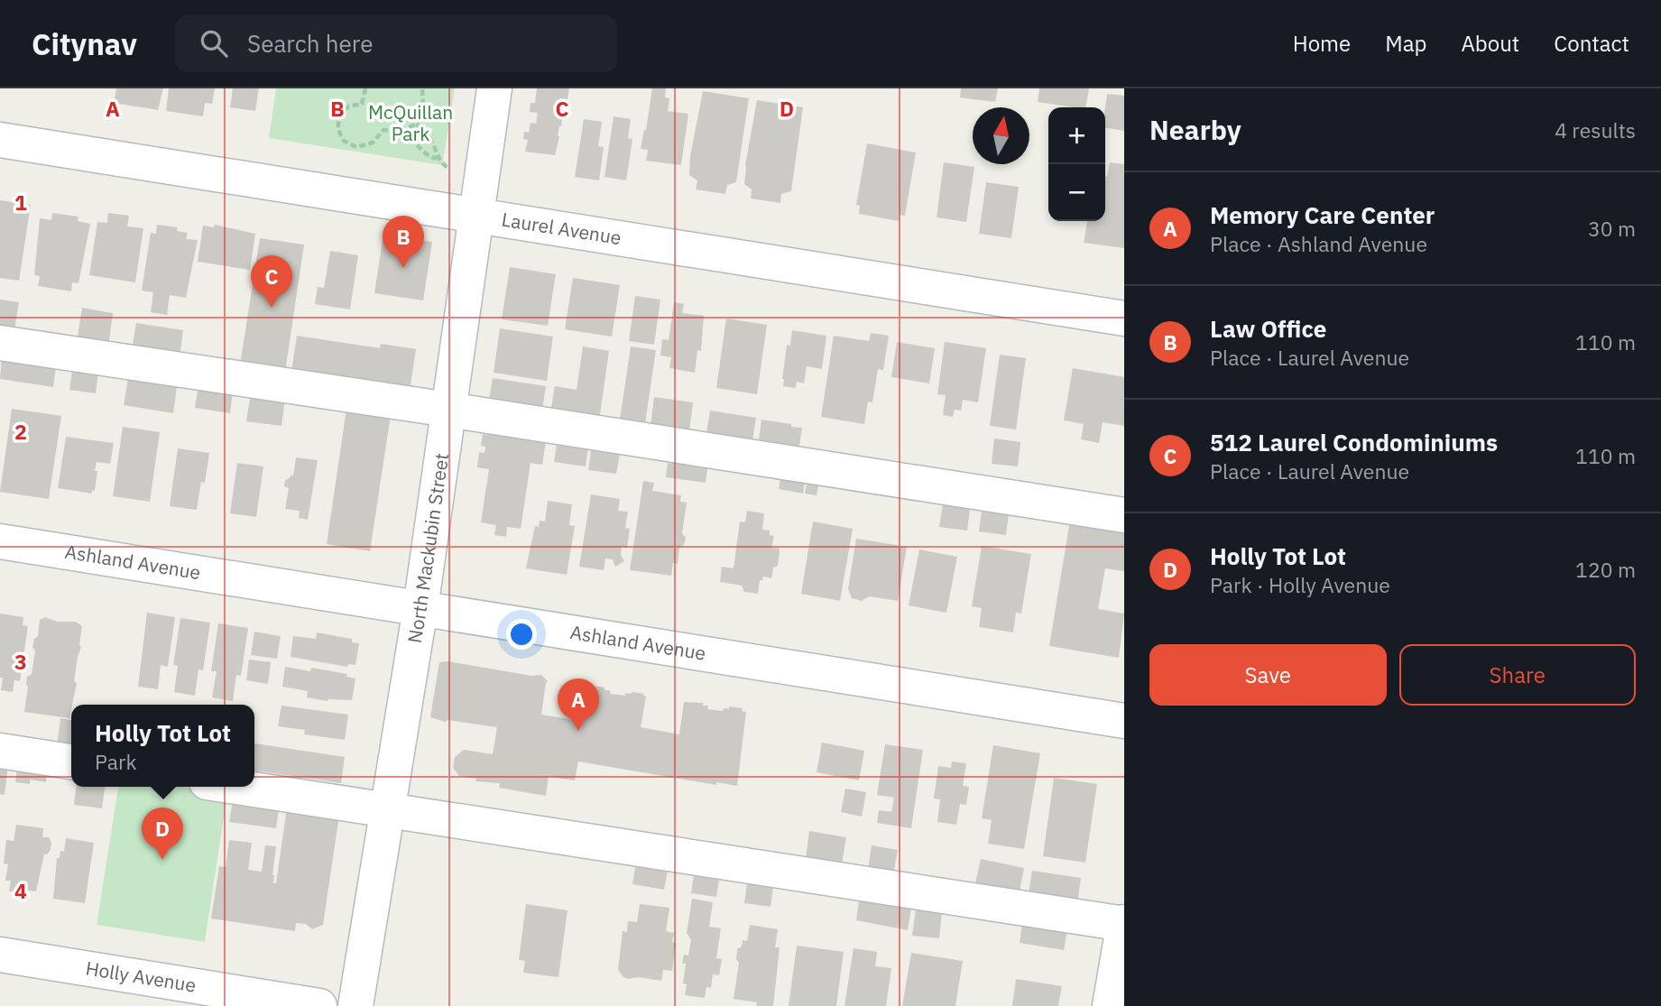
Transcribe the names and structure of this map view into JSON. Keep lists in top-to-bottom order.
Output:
{
  "streets": {
    "street": [
      "Laurel Avenue",
      "North Mackubin Street",
      "Ashland Avenue",
      "Holly Avenue"
    ]
  },
  "crossings": [
    ["Laurel Avenue", "North Mackubin Street"],
    ["North Mackubin Street", "Ashland Avenue"]
  ],
  "parks": ["McQuillan Park"],
  "north": "top",
  "page": {
    "header": "Citynav",
    "search": "Search here",
    "nav": [
      "Home",
      "Map",
      "About",
      "Contact"
    ],
    "heading": ["Nearby", "4 results"],
    "map_buttons": ["+", "−"],
    "list": [
      {
        "mark": "A",
        "name": "Memory Care Center",
        "note": "Place · Ashland Avenue",
        "value": "30 m"
      },
      {
        "mark": "B",
        "name": "Law Office",
        "note": "Place · Laurel Avenue",
        "value": "110 m"
      },
      {
        "mark": "C",
        "name": "512 Laurel Condominiums",
        "note": "Place · Laurel Avenue",
        "value": "110 m"
      },
      {
        "mark": "D",
        "name": "Holly Tot Lot",
        "note": "Park · Holly Avenue",
        "value": "120 m"
      }
    ],
    "pins": [
      "B",
      "C",
      "A",
      "D"
    ],
    "buttons": ["Save", "Share"],
    "popup": ["Holly Tot Lot", "Park"]
  },
  "grid": {
    "columns": [
      "A",
      "B",
      "C",
      "D"
    ],
    "rows": [
      "1",
      "2",
      "3",
      "4"
    ]
  }
}
